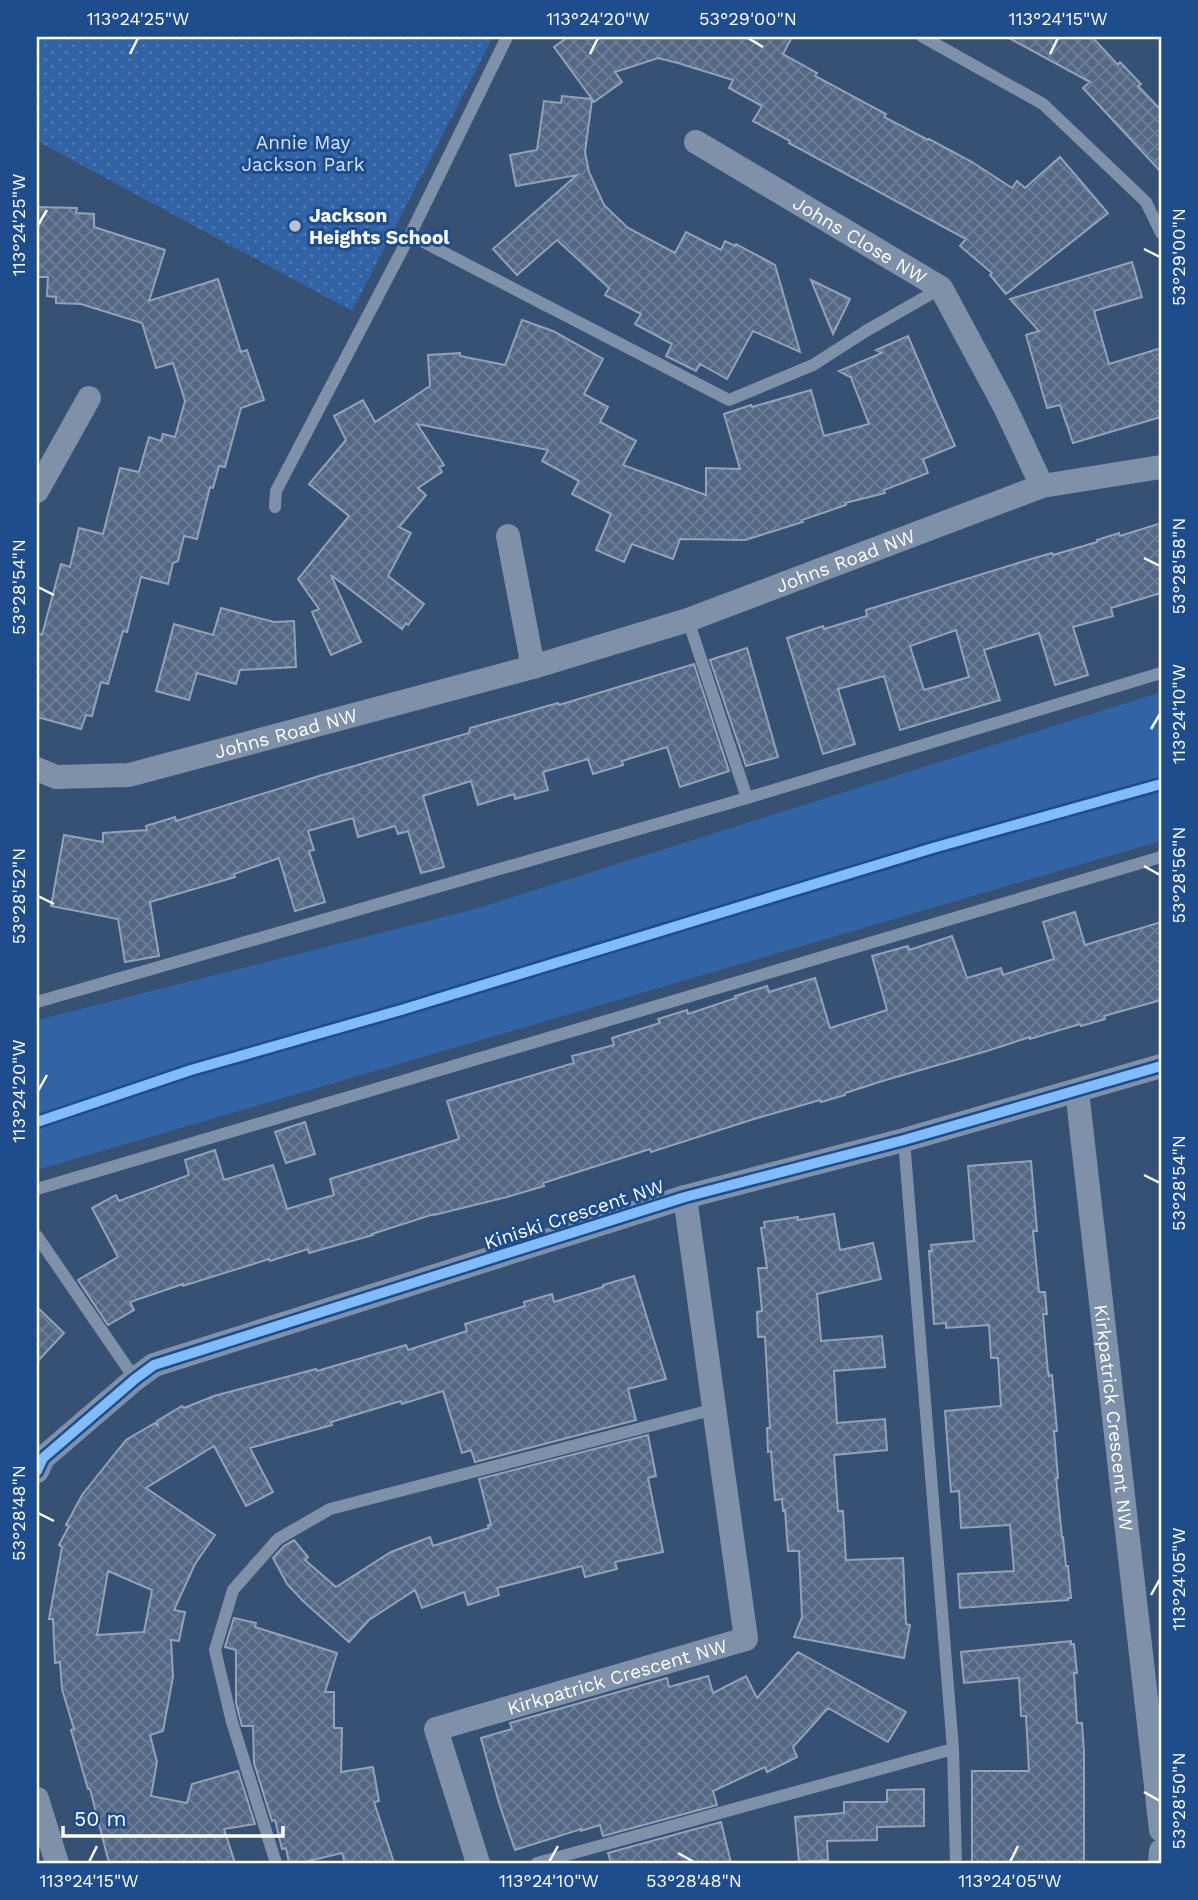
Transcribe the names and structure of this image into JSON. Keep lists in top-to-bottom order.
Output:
{
  "streets": {
    "street": [
      "Johns Close NW",
      "Johns Road NW",
      "Kiniski Crescent NW",
      "Kirkpatrick Crescent NW"
    ]
  },
  "crossings": [
    ["Johns Close NW", "Johns Road NW"],
    ["Kiniski Crescent NW", "Kirkpatrick Crescent NW"]
  ],
  "parks": ["Annie May Jackson Park"],
  "places": ["Jackson Heights School"],
  "scale_bar": "50 m",
  "coordinates": [
    "113°24'25\"W",
    "113°24'20\"W",
    "53°29'00\"N",
    "113°24'15\"W",
    "53°28'58\"N",
    "53°28'54\"N",
    "113°24'10\"W",
    "53°28'56\"N",
    "53°28'52\"N",
    "53°28'48\"N",
    "113°24'05\"W",
    "53°28'50\"N"
  ]
}
